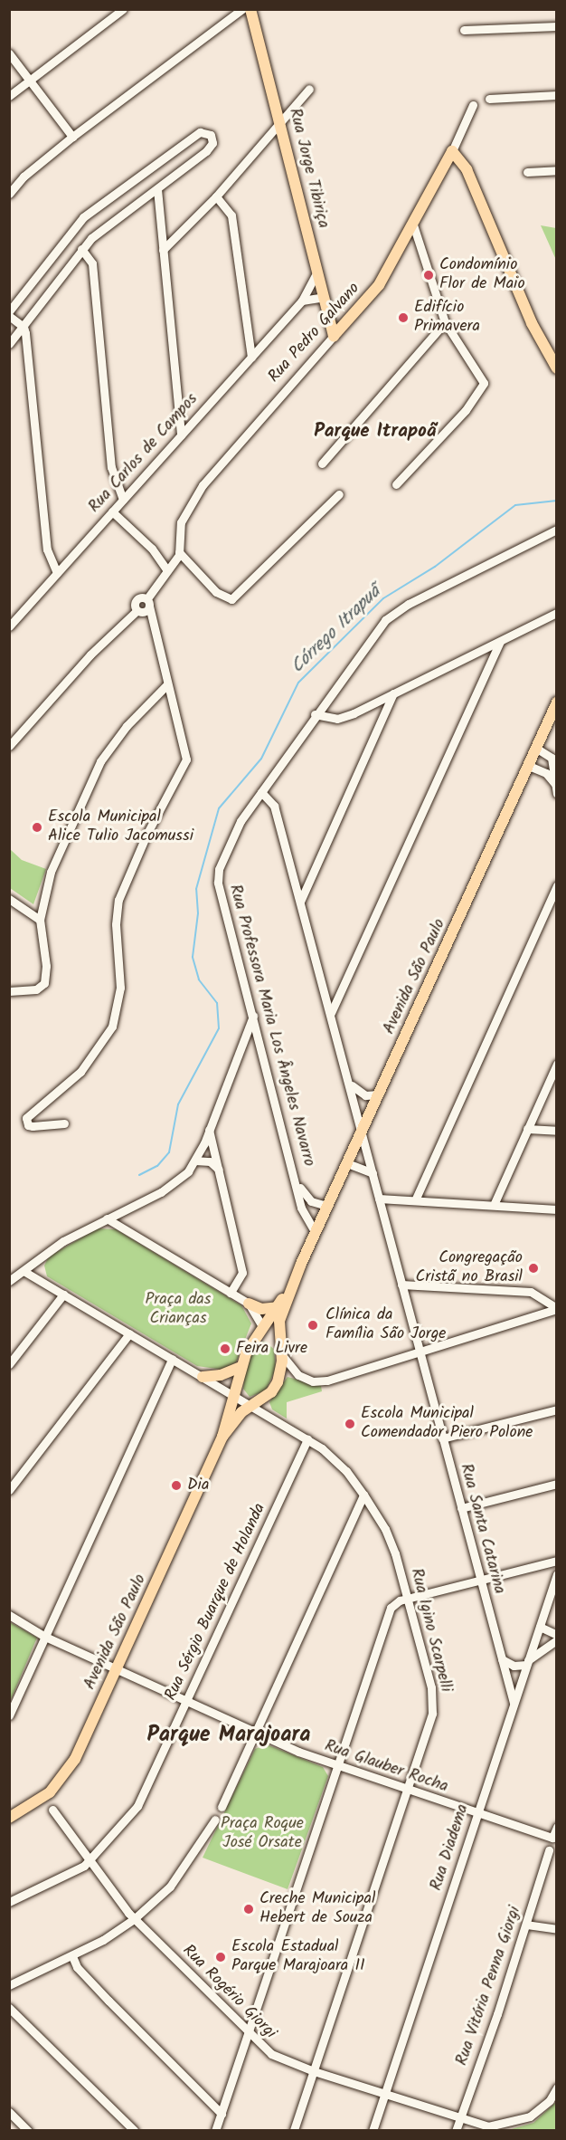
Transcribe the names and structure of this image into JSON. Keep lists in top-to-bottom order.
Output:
{
  "streets": {
    "main road": ["Rua Jorge Tibiriça", "Rua Pedro Galvano", "Avenida São Paulo"],
    "street": [
      "Rua Carlos de Campos",
      "Rua Professora Maria Los Ângeles Navarro",
      "Rua Santa Catarina",
      "Rua Sérgio Buarque de Holanda",
      "Rua Igino Scarpelli",
      "Rua Glauber Rocha",
      "Rua Diadema",
      "Rua Vitória Penna Giorgi",
      "Rua Rogério Giorgi"
    ]
  },
  "crossings": [
    ["Rua Jorge Tibiriça", "Rua Pedro Galvano"],
    ["Rua Jorge Tibiriça", "Rua Carlos de Campos"],
    ["Avenida São Paulo", "Rua Professora Maria Los Ângeles Navarro"],
    ["Avenida São Paulo", "Rua Santa Catarina"],
    ["Avenida São Paulo", "Rua Igino Scarpelli"],
    ["Avenida São Paulo", "Rua Glauber Rocha"],
    ["Rua Professora Maria Los Ângeles Navarro", "Rua Santa Catarina"],
    ["Rua Santa Catarina", "Rua Diadema"],
    ["Rua Sérgio Buarque de Holanda", "Rua Igino Scarpelli"],
    ["Rua Sérgio Buarque de Holanda", "Rua Glauber Rocha"],
    ["Rua Sérgio Buarque de Holanda", "Rua Rogério Giorgi"],
    ["Rua Igino Scarpelli", "Rua Glauber Rocha"],
    ["Rua Igino Scarpelli", "Rua Rogério Giorgi"],
    ["Rua Glauber Rocha", "Rua Diadema"],
    ["Rua Diadema", "Rua Rogério Giorgi"],
    ["Rua Vitória Penna Giorgi", "Rua Rogério Giorgi"]
  ],
  "districts": ["Parque Itrapoã", "Parque Marajoara"],
  "water": ["Córrego Itrapuã"],
  "parks": ["Praça das Crianças", "Praça Roque José Orsate"],
  "places": [
    "Condomínio Flor de Maio",
    "Edifício Primavera",
    "Escola Municipal Alice Tulio Jacomussi",
    "Congregação Cristã no Brasil",
    "Clínica da Família São Jorge",
    "Feira Livre",
    "Escola Municipal Comendador Piero Polone",
    "Dia",
    "Creche Municipal Hebert de Souza",
    "Escola Estadual Parque Marajoara II"
  ]
}
